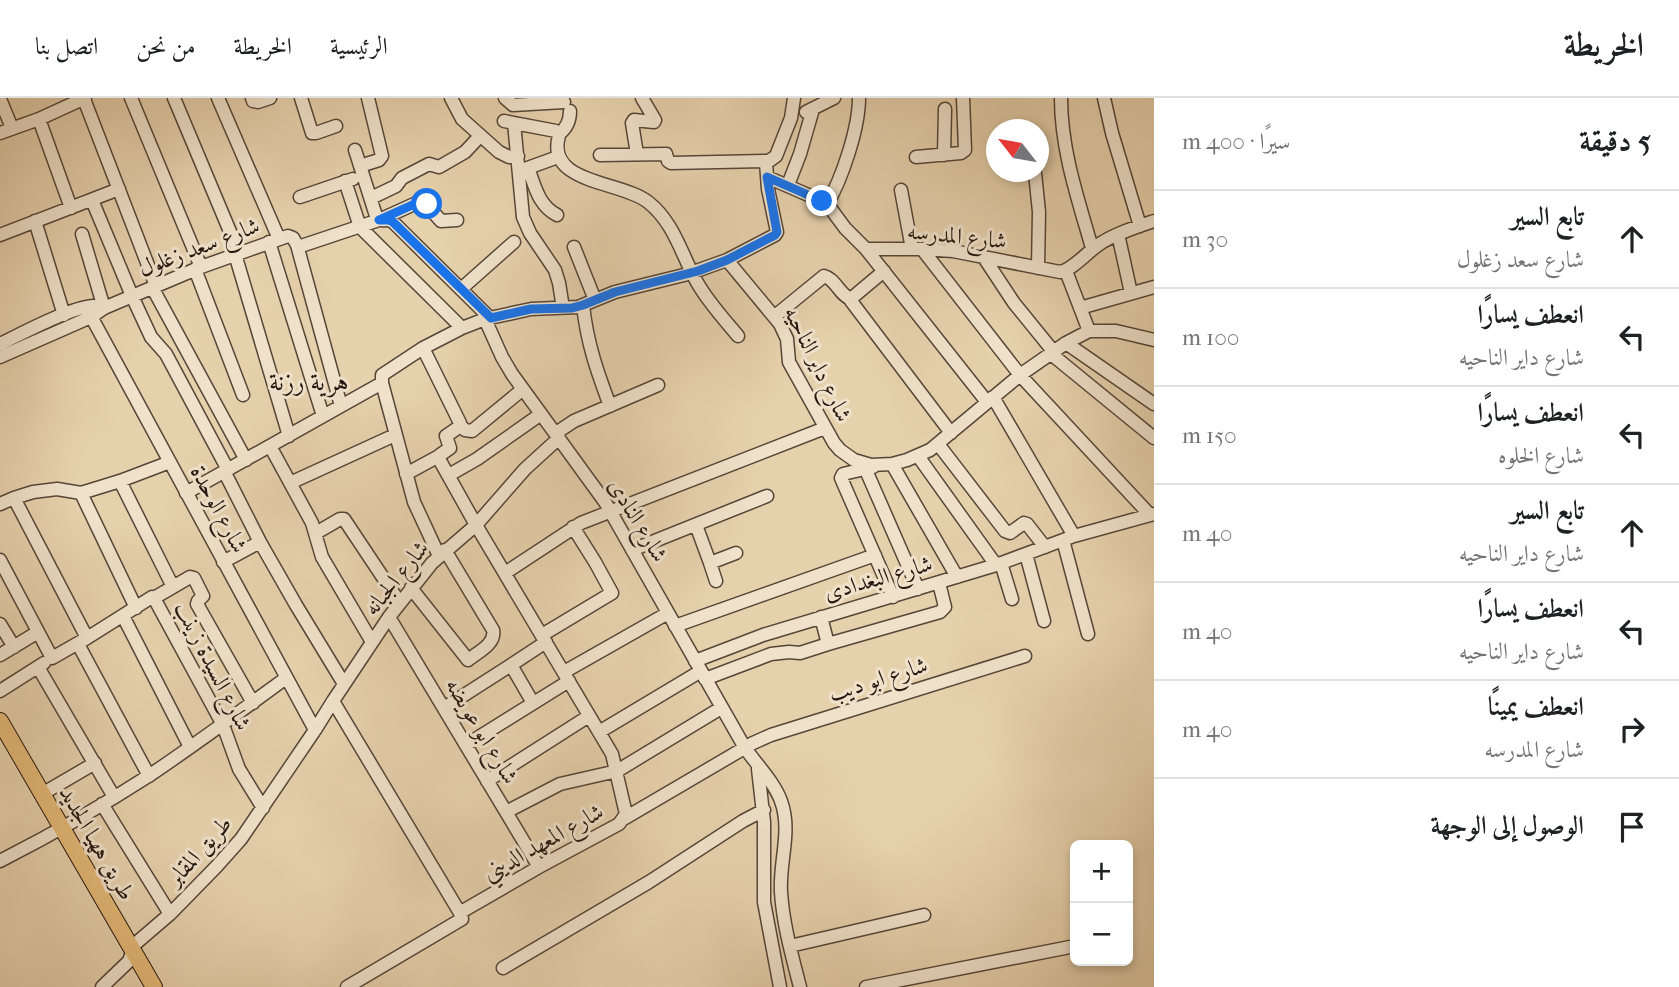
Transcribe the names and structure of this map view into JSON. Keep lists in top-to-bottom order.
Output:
{
  "streets": {
    "main road": ["طريق ههيا الجديد"],
    "street": [
      "شارع المدرسه",
      "شارع سعد زغلول",
      "شارع داير الناحيه",
      "شارع الوحدة",
      "شارع النادى",
      "شارع الجبانه",
      "شارع البغدادى",
      "شارع السيدة زينب",
      "شارع ابو ديب",
      "شارع ابو عويضه",
      "شارع المعهد الديني",
      "طريق المقابر"
    ]
  },
  "crossings": [
    ["شارع سعد زغلول", "شارع الوحدة"],
    ["شارع الوحدة", "شارع الجبانه"],
    ["شارع الوحدة", "طريق المقابر"],
    ["شارع النادى", "شارع الجبانه"],
    ["شارع النادى", "شارع البغدادى"],
    ["شارع النادى", "شارع ابو ديب"],
    ["شارع الجبانه", "شارع ابو عويضه"],
    ["شارع الجبانه", "شارع المعهد الديني"],
    ["شارع الجبانه", "طريق المقابر"],
    ["شارع السيدة زينب", "طريق المقابر"],
    ["شارع ابو ديب", "شارع المعهد الديني"],
    ["شارع ابو عويضه", "شارع المعهد الديني"],
    ["طريق ههيا الجديد", "طريق المقابر"]
  ],
  "districts": ["هرية رزنة"],
  "north": "top left",
  "page": {
    "header": "الخريطة",
    "nav": [
      "الرئيسية",
      "الخريطة",
      "من نحن",
      "اتصل بنا"
    ],
    "heading": ["5 دقيقة", "سيرًا · 400 m"],
    "list": [
      ["تابع السير", "شارع سعد زغلول", "30 m"],
      ["انعطف يسارًا", "شارع داير الناحيه", "100 m"],
      ["انعطف يسارًا", "شارع الخلوه", "150 m"],
      ["تابع السير", "شارع داير الناحيه", "40 m"],
      ["انعطف يسارًا", "شارع داير الناحيه", "40 m"],
      ["انعطف يمينًا", "شارع المدرسه", "40 m"],
      "الوصول إلى الوجهة"
    ],
    "map_buttons": ["+", "−"]
  }
}
